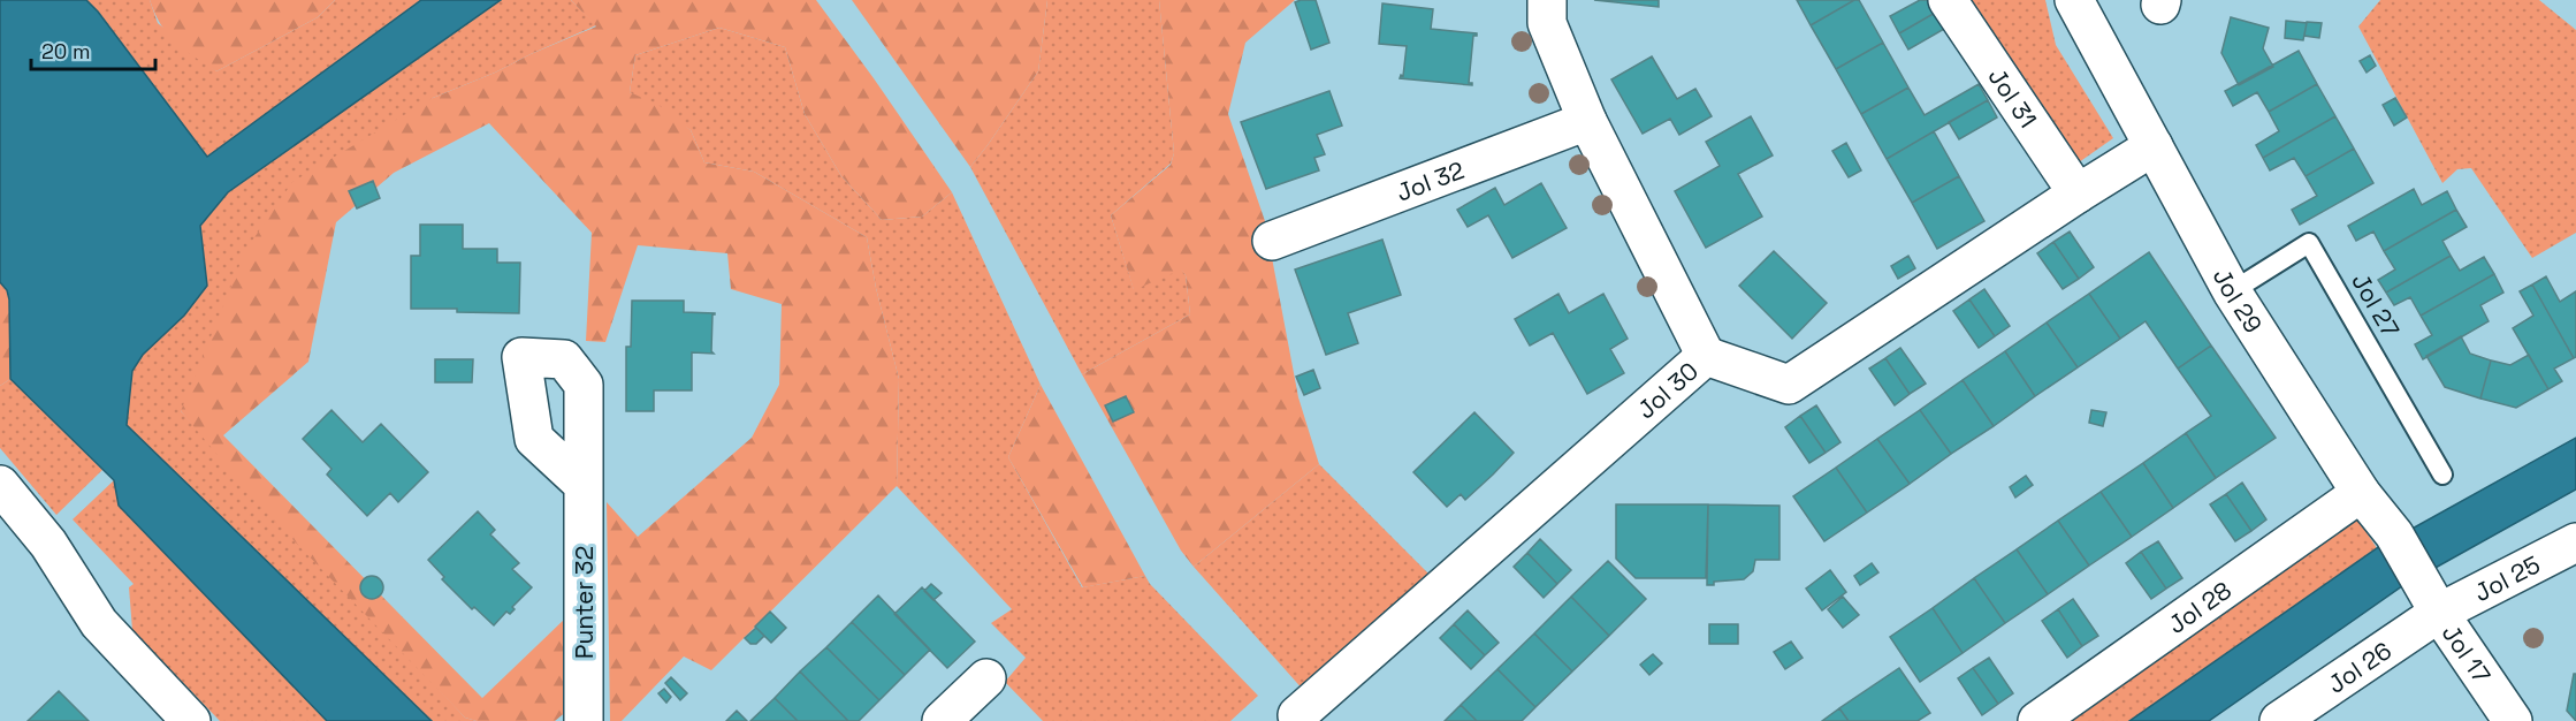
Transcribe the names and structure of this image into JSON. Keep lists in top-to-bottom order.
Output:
{
  "streets": {
    "street": [
      "Jol 31",
      "Jol 32",
      "Jol 29",
      "Jol 30",
      "Jol 25",
      "Punter 32",
      "Jol 28",
      "Jol 17",
      "Jol 26"
    ],
    "lane": ["Jol 27"]
  },
  "crossings": [
    ["Jol 31", "Jol 30"],
    ["Jol 29", "Jol 27"],
    ["Jol 29", "Jol 30"],
    ["Jol 29", "Jol 25"],
    ["Jol 29", "Jol 28"],
    ["Jol 29", "Jol 17"],
    ["Jol 29", "Jol 26"],
    ["Jol 25", "Jol 17"],
    ["Jol 25", "Jol 26"],
    ["Jol 17", "Jol 26"]
  ],
  "scale_bar": "20 m"
}
